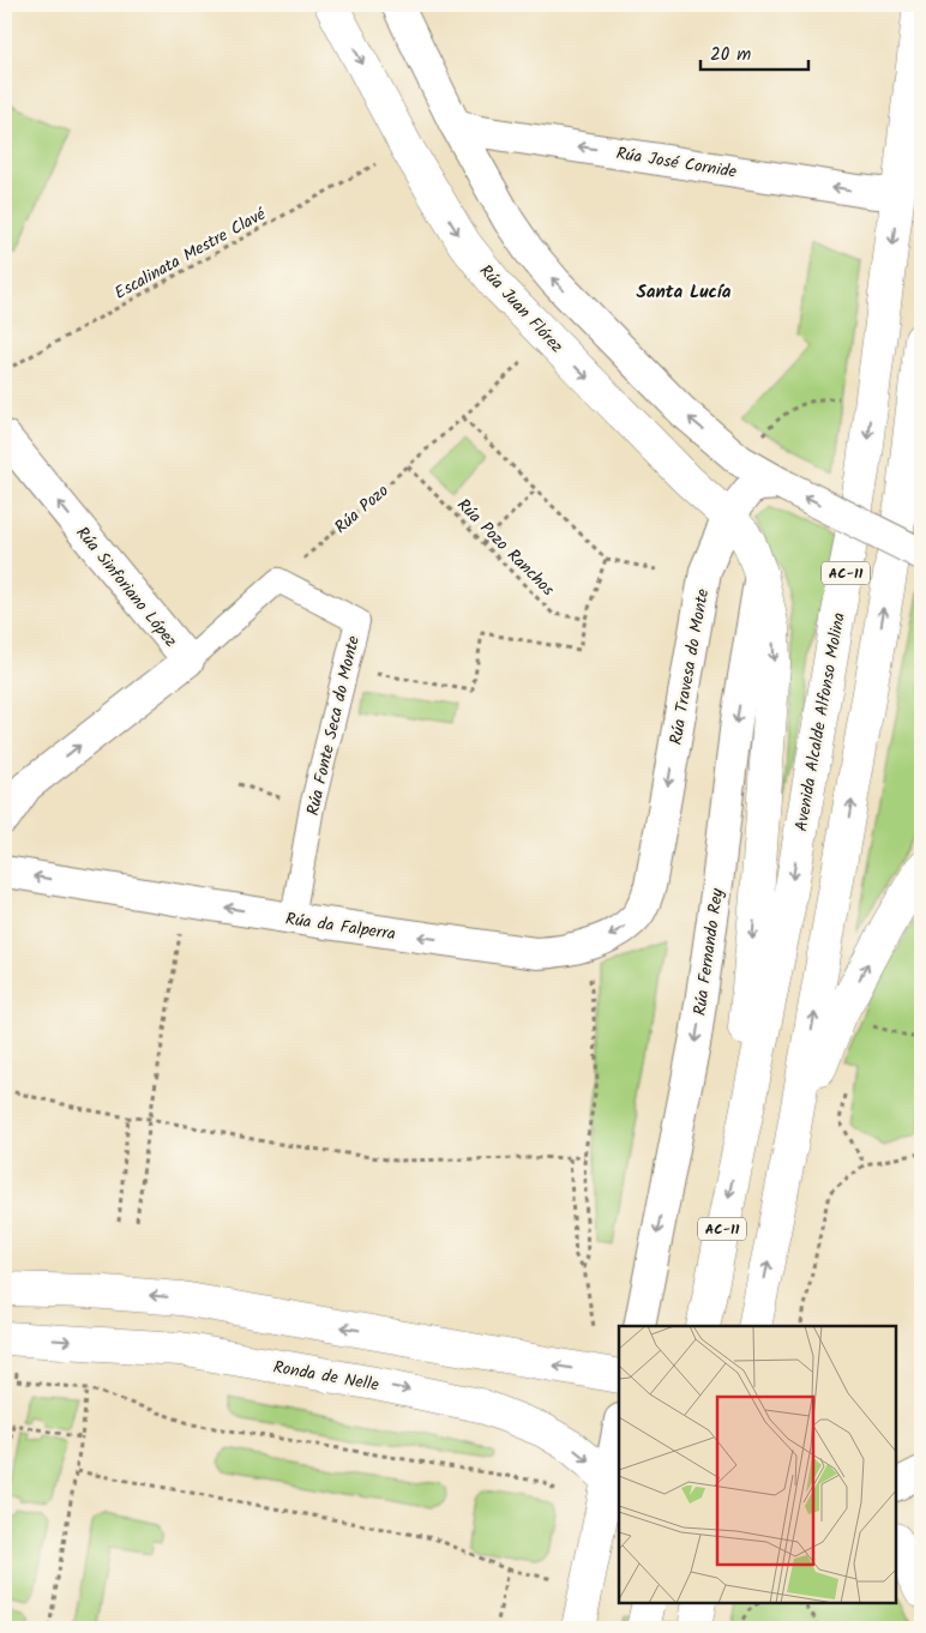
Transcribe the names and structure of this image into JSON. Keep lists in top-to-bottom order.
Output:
{
  "streets": {
    "main road": [
      "Rúa Juan Flórez",
      "AC-11",
      "Avenida Alcalde Alfonso Molina",
      "Ronda de Nelle"
    ],
    "street": [
      "Rúa José Cornide",
      "Rúa Sinforiano López",
      "Rúa Travesa do Monte",
      "Rúa Fonte Seca do Monte",
      "Rúa da Falperra",
      "Rúa Fernando Rey"
    ],
    "path": ["Escalinata Mestre Clavé", "Rúa Pozo", "Rúa Pozo Ranchos"]
  },
  "crossings": [
    ["Rúa José Cornide", "Avenida Alcalde Alfonso Molina"],
    ["Rúa Juan Flórez", "Rúa Travesa do Monte"],
    ["Rúa Juan Flórez", "Avenida Alcalde Alfonso Molina"],
    ["Rúa Juan Flórez", "Rúa Fernando Rey"],
    ["Rúa Pozo", "Rúa Pozo Ranchos"],
    ["Rúa Pozo", "Rúa Fonte Seca do Monte"],
    ["Rúa Travesa do Monte", "Rúa da Falperra"],
    ["Rúa Fonte Seca do Monte", "Rúa da Falperra"]
  ],
  "one_way": [
    "Rúa José Cornide",
    "Rúa Juan Flórez",
    "Rúa Travesa do Monte",
    "Rúa da Falperra",
    "Rúa Fernando Rey"
  ],
  "districts": ["Santa Lucía"],
  "scale_bar": "20 m"
}
